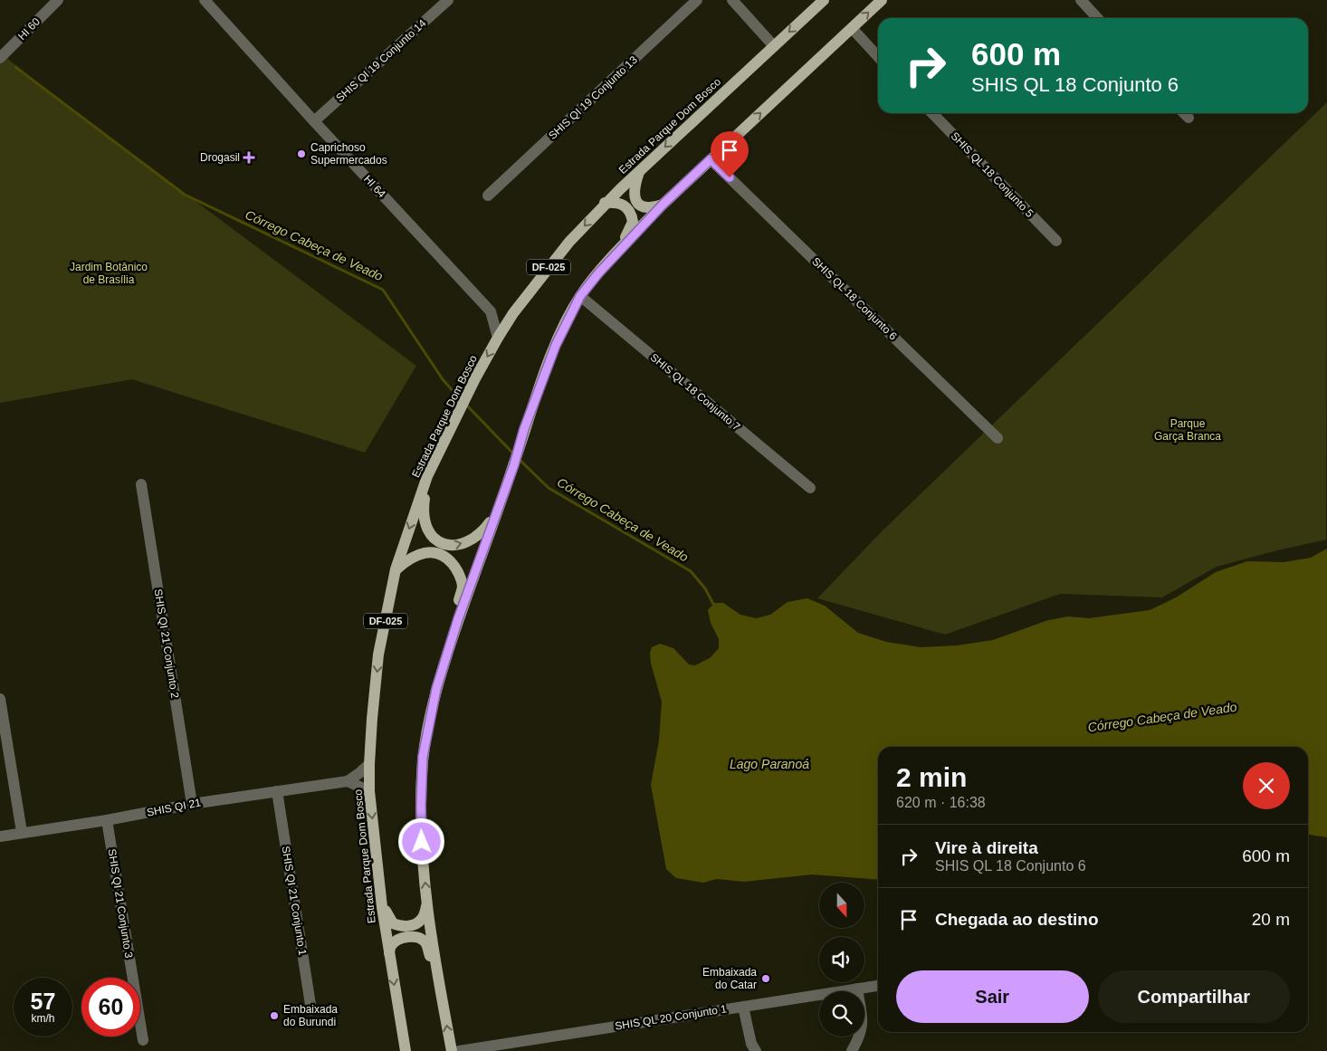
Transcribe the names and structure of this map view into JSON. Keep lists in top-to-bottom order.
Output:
{
  "streets": {
    "main road": ["Estrada Parque Dom Bosco", "DF-025"],
    "street": [
      "HI 60",
      "SHIS QI 19 Conjunto 14",
      "SHIS QI 19 Conjunto 13",
      "SHIS QL 18 Conjunto 5",
      "HI 64",
      "SHIS QL 18 Conjunto 6",
      "SHIS QL 18 Conjunto 7",
      "SHIS QI 21 Conjunto 2",
      "SHIS QI 21",
      "SHIS QI 21 Conjunto 1",
      "SHIS QI 21 Conjunto 3",
      "SHIS QL 20 Conjunto 1"
    ]
  },
  "crossings": [
    ["SHIS QI 19 Conjunto 14", "HI 64"],
    ["Estrada Parque Dom Bosco", "HI 64"],
    ["Estrada Parque Dom Bosco", "SHIS QI 21"],
    ["SHIS QI 21 Conjunto 2", "SHIS QI 21"],
    ["SHIS QI 21", "SHIS QI 21 Conjunto 1"],
    ["SHIS QI 21", "SHIS QI 21 Conjunto 3"]
  ],
  "water": ["Córrego Cabeça de Veado", "Lago Paranoá"],
  "parks": ["Jardim Botânico de Brasília", "Parque Garça Branca"],
  "places": {
    "other": ["Caprichoso Supermercados", "Embaixada do Catar", "Embaixada do Burundi"],
    "health": ["Drogasil"]
  },
  "north": "bottom",
  "page": {
    "turn": ["600 m", "SHIS QL 18 Conjunto 6"],
    "heading": ["2 min", "620 m · 16:38"],
    "list": [
      {
        "name": "Vire à direita",
        "note": "SHIS QL 18 Conjunto 6",
        "value": "600 m"
      },
      {
        "name": "Chegada ao destino",
        "value": "20 m"
      }
    ],
    "buttons": ["Sair", "Compartilhar"],
    "speed": "57 km/h",
    "limit": "60"
  }
}
